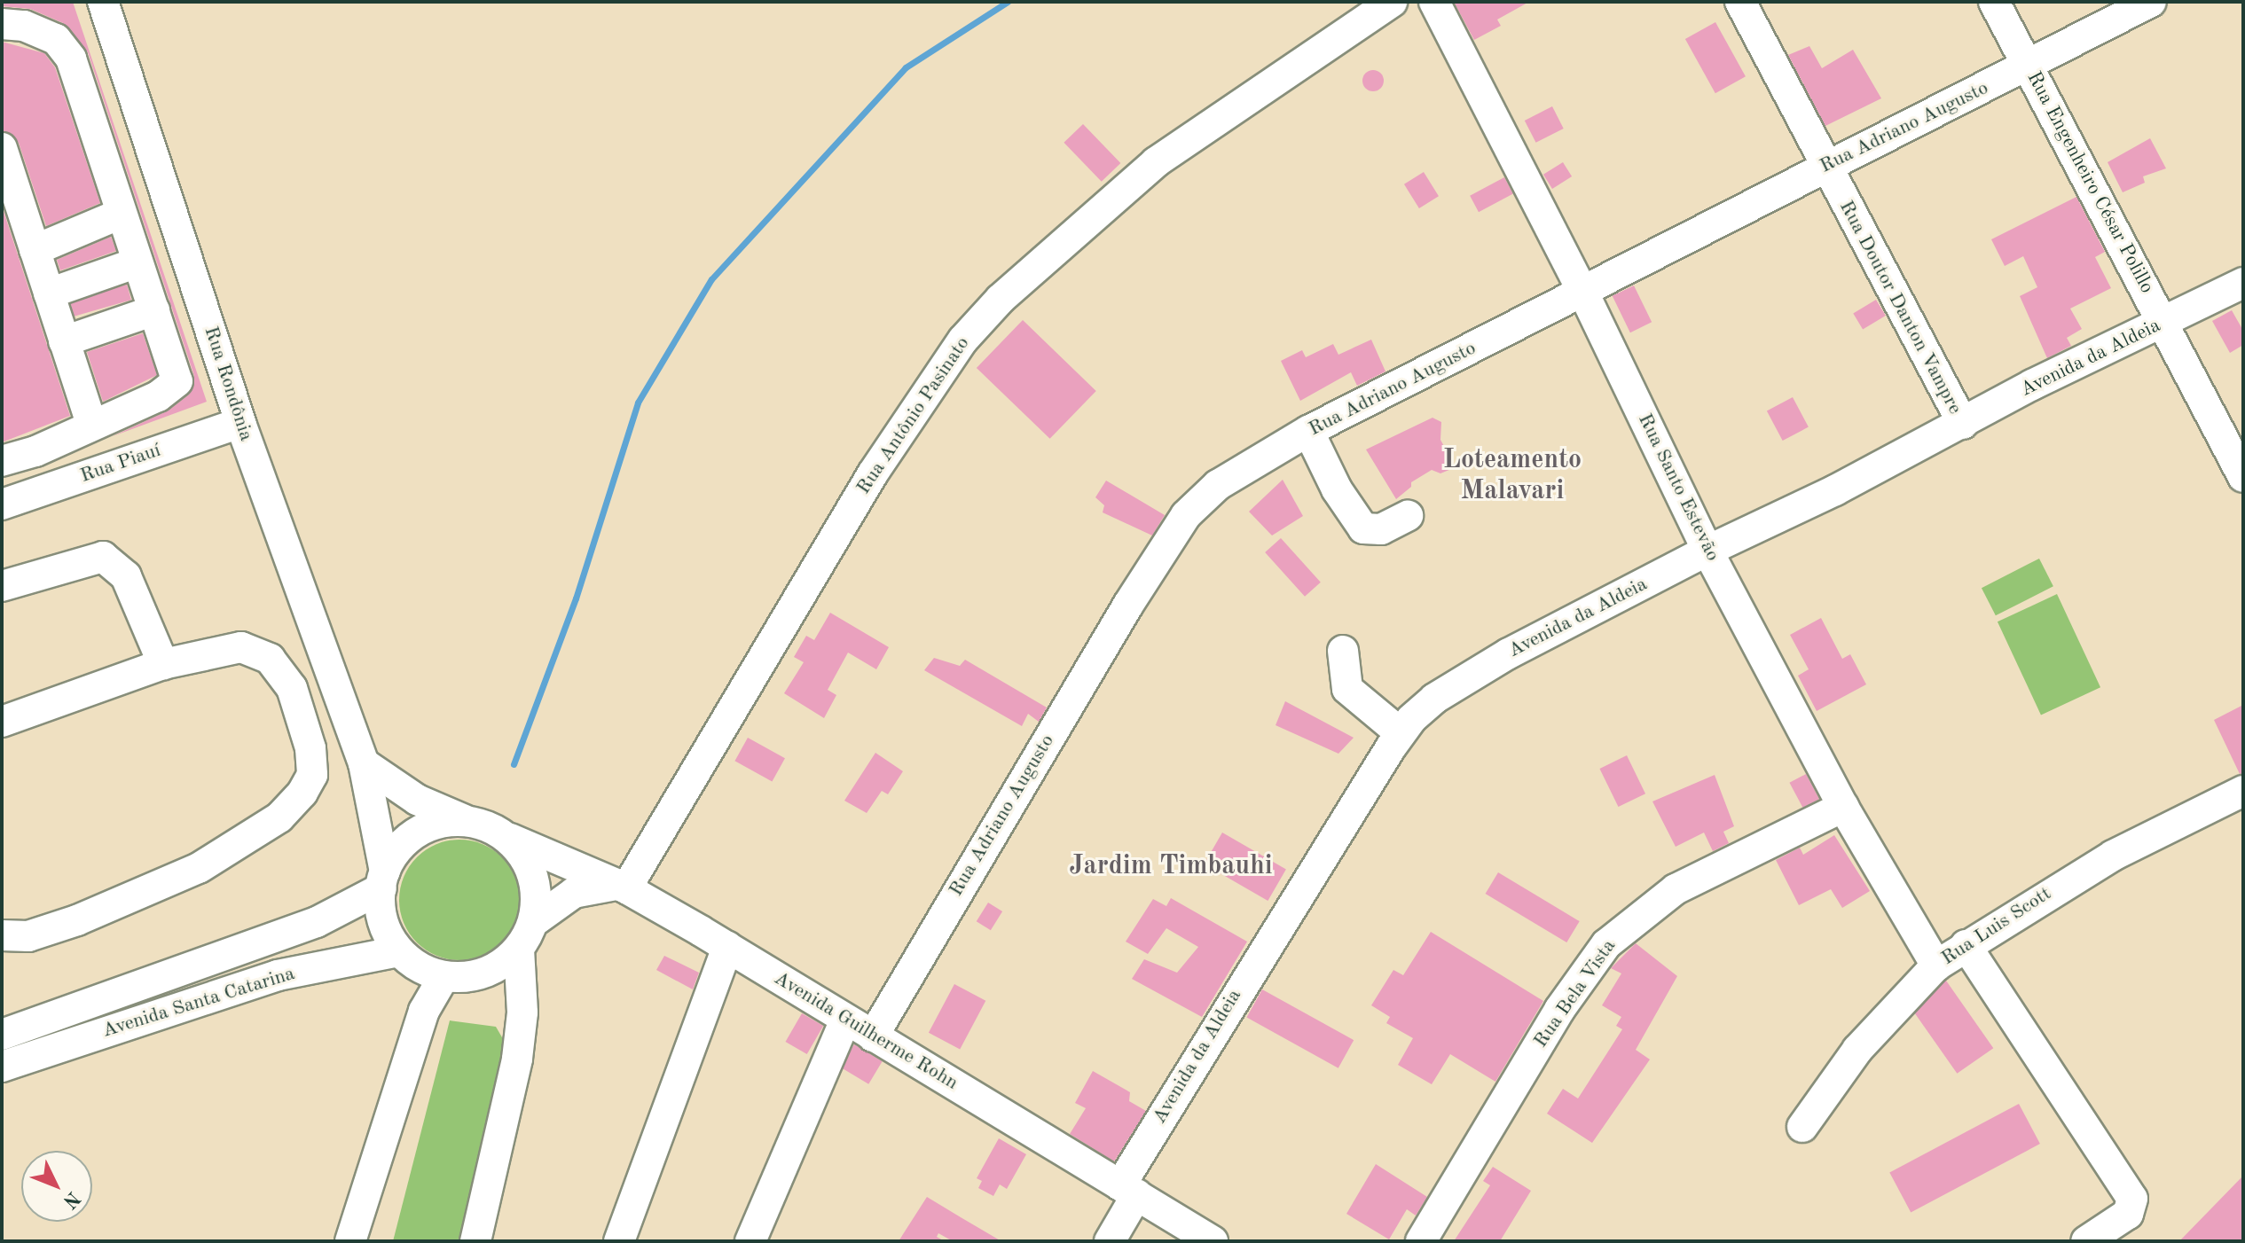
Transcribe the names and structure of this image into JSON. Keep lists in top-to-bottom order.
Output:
{
  "streets": {
    "street": [
      "Rua Adriano Augusto",
      "Rua Engenheiro César Polillo",
      "Rua Doutor Danton Vampre",
      "Avenida da Aldeia",
      "Rua Rondônia",
      "Rua Antônio Pasinato",
      "Rua Piauí",
      "Rua Santo Estevão",
      "Rua Luis Scott",
      "Rua Bela Vista",
      "Avenida Santa Catarina",
      "Avenida Guilherme Rohn"
    ]
  },
  "crossings": [
    ["Rua Adriano Augusto", "Rua Engenheiro César Polillo"],
    ["Rua Adriano Augusto", "Rua Doutor Danton Vampre"],
    ["Rua Adriano Augusto", "Rua Santo Estevão"],
    ["Rua Adriano Augusto", "Avenida Guilherme Rohn"],
    ["Rua Engenheiro César Polillo", "Avenida da Aldeia"],
    ["Rua Doutor Danton Vampre", "Avenida da Aldeia"],
    ["Avenida da Aldeia", "Rua Santo Estevão"],
    ["Avenida da Aldeia", "Avenida Guilherme Rohn"],
    ["Rua Rondônia", "Rua Piauí"],
    ["Rua Rondônia", "Avenida Santa Catarina"],
    ["Rua Rondônia", "Avenida Guilherme Rohn"],
    ["Rua Antônio Pasinato", "Avenida Guilherme Rohn"],
    ["Rua Santo Estevão", "Rua Luis Scott"],
    ["Rua Santo Estevão", "Rua Bela Vista"],
    ["Avenida Santa Catarina", "Avenida Guilherme Rohn"]
  ],
  "districts": ["Loteamento Malavari", "Jardim Timbauhi"],
  "north": "bottom right"
}
